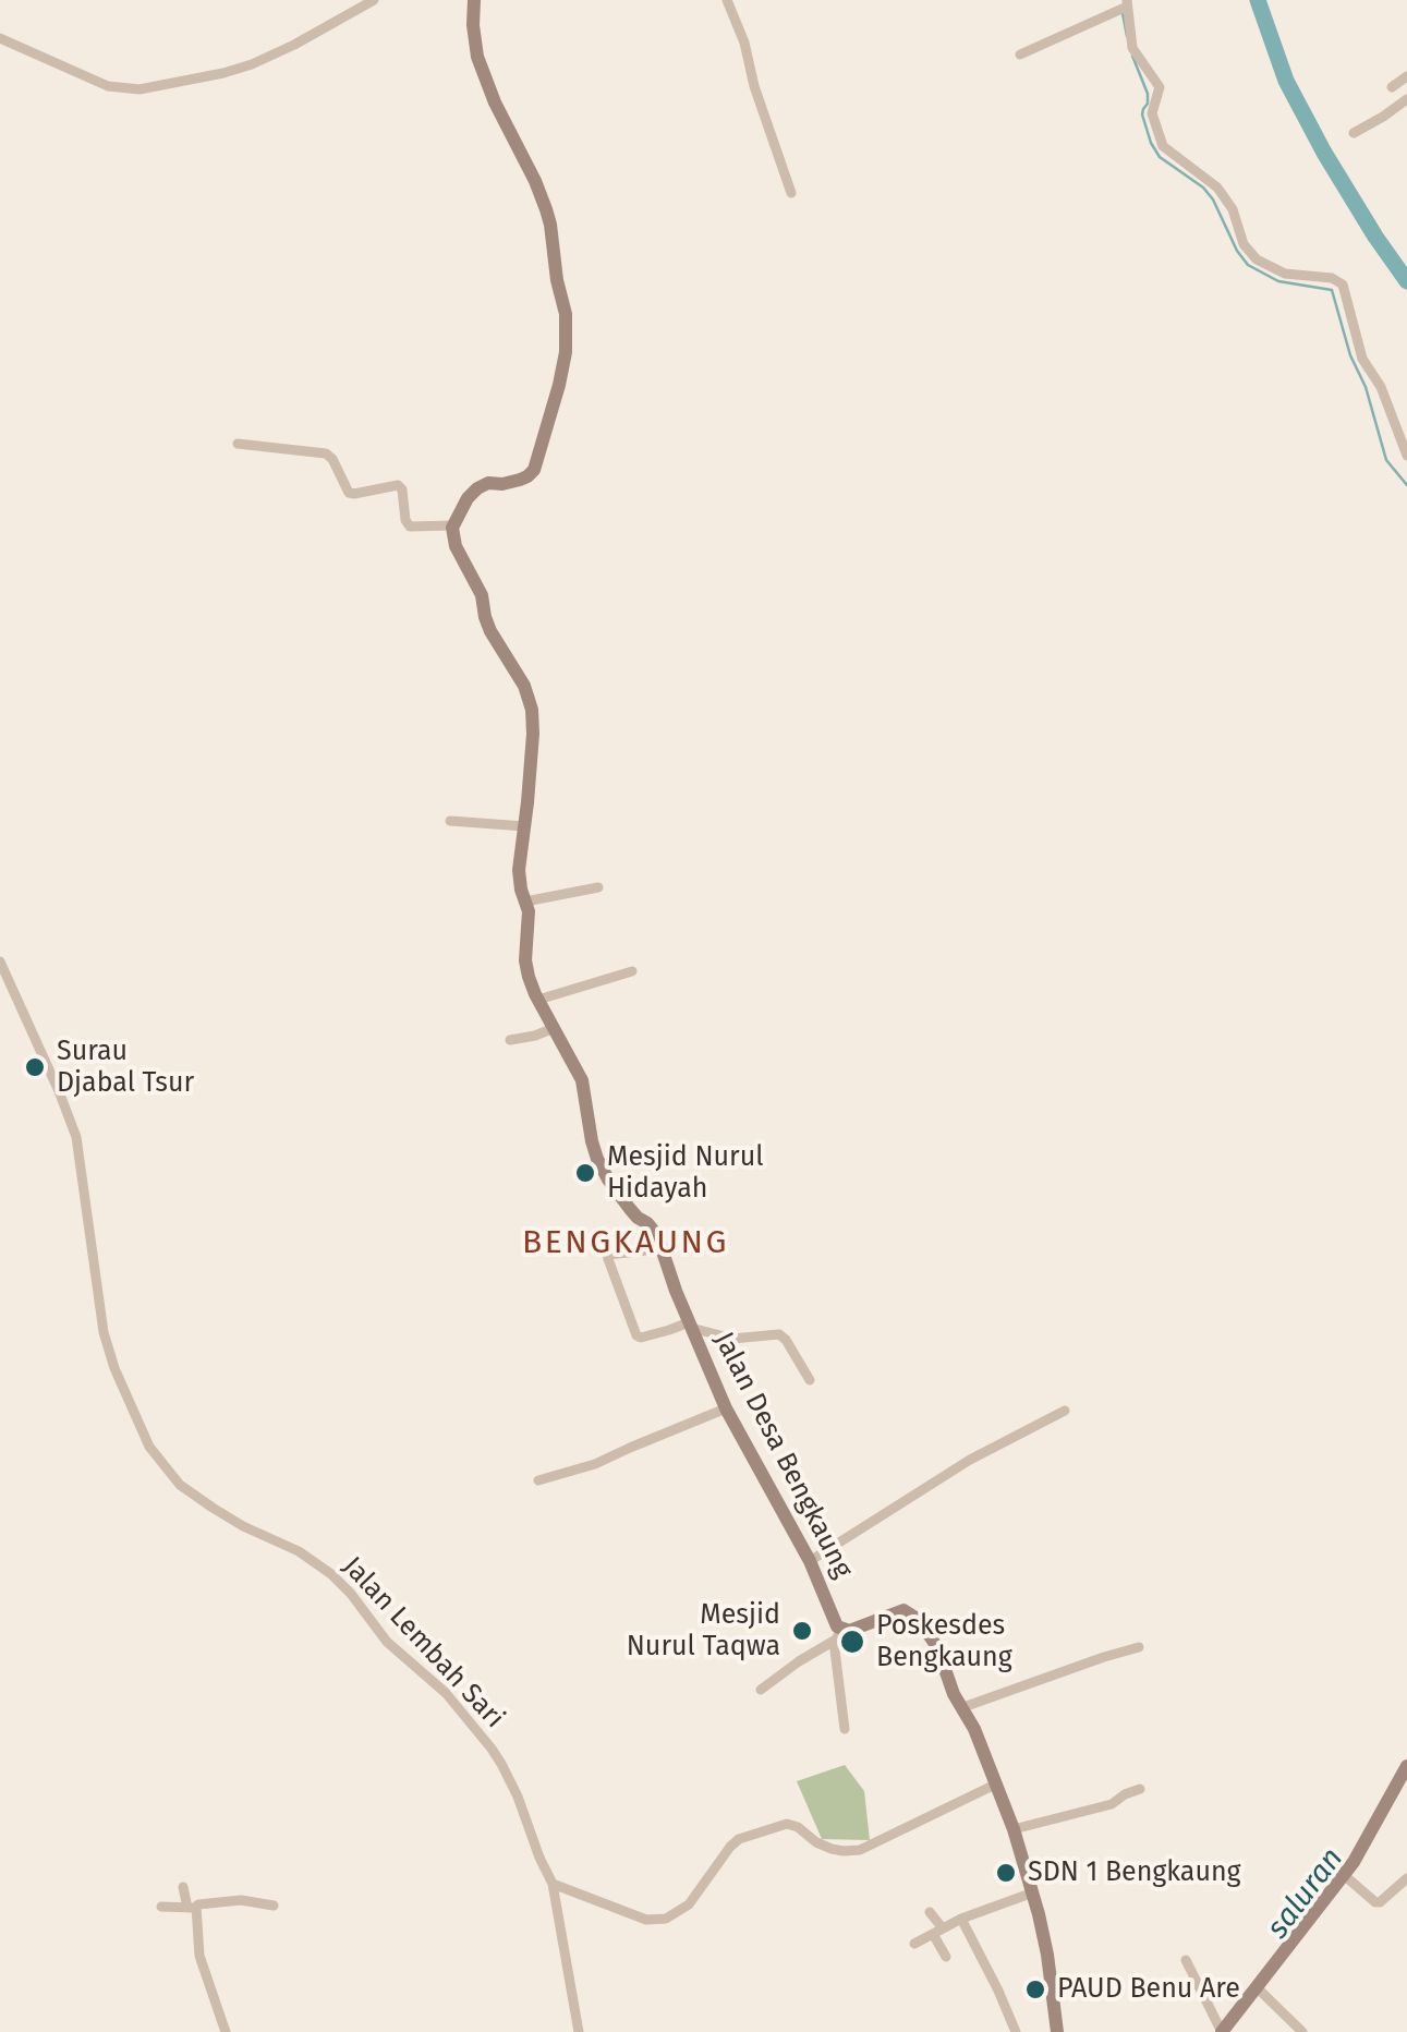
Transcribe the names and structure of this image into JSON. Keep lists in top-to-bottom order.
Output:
{
  "streets": {
    "street": ["Jalan Desa Bengkaung", "Jalan Lembah Sari"]
  },
  "districts": ["BENGKAUNG"],
  "water": ["saluran"],
  "places": [
    "Surau Djabal Tsur",
    "Mesjid Nurul Hidayah",
    "Mesjid Nurul Taqwa",
    "Poskesdes Bengkaung",
    "SDN 1 Bengkaung",
    "PAUD Benu Are"
  ]
}
